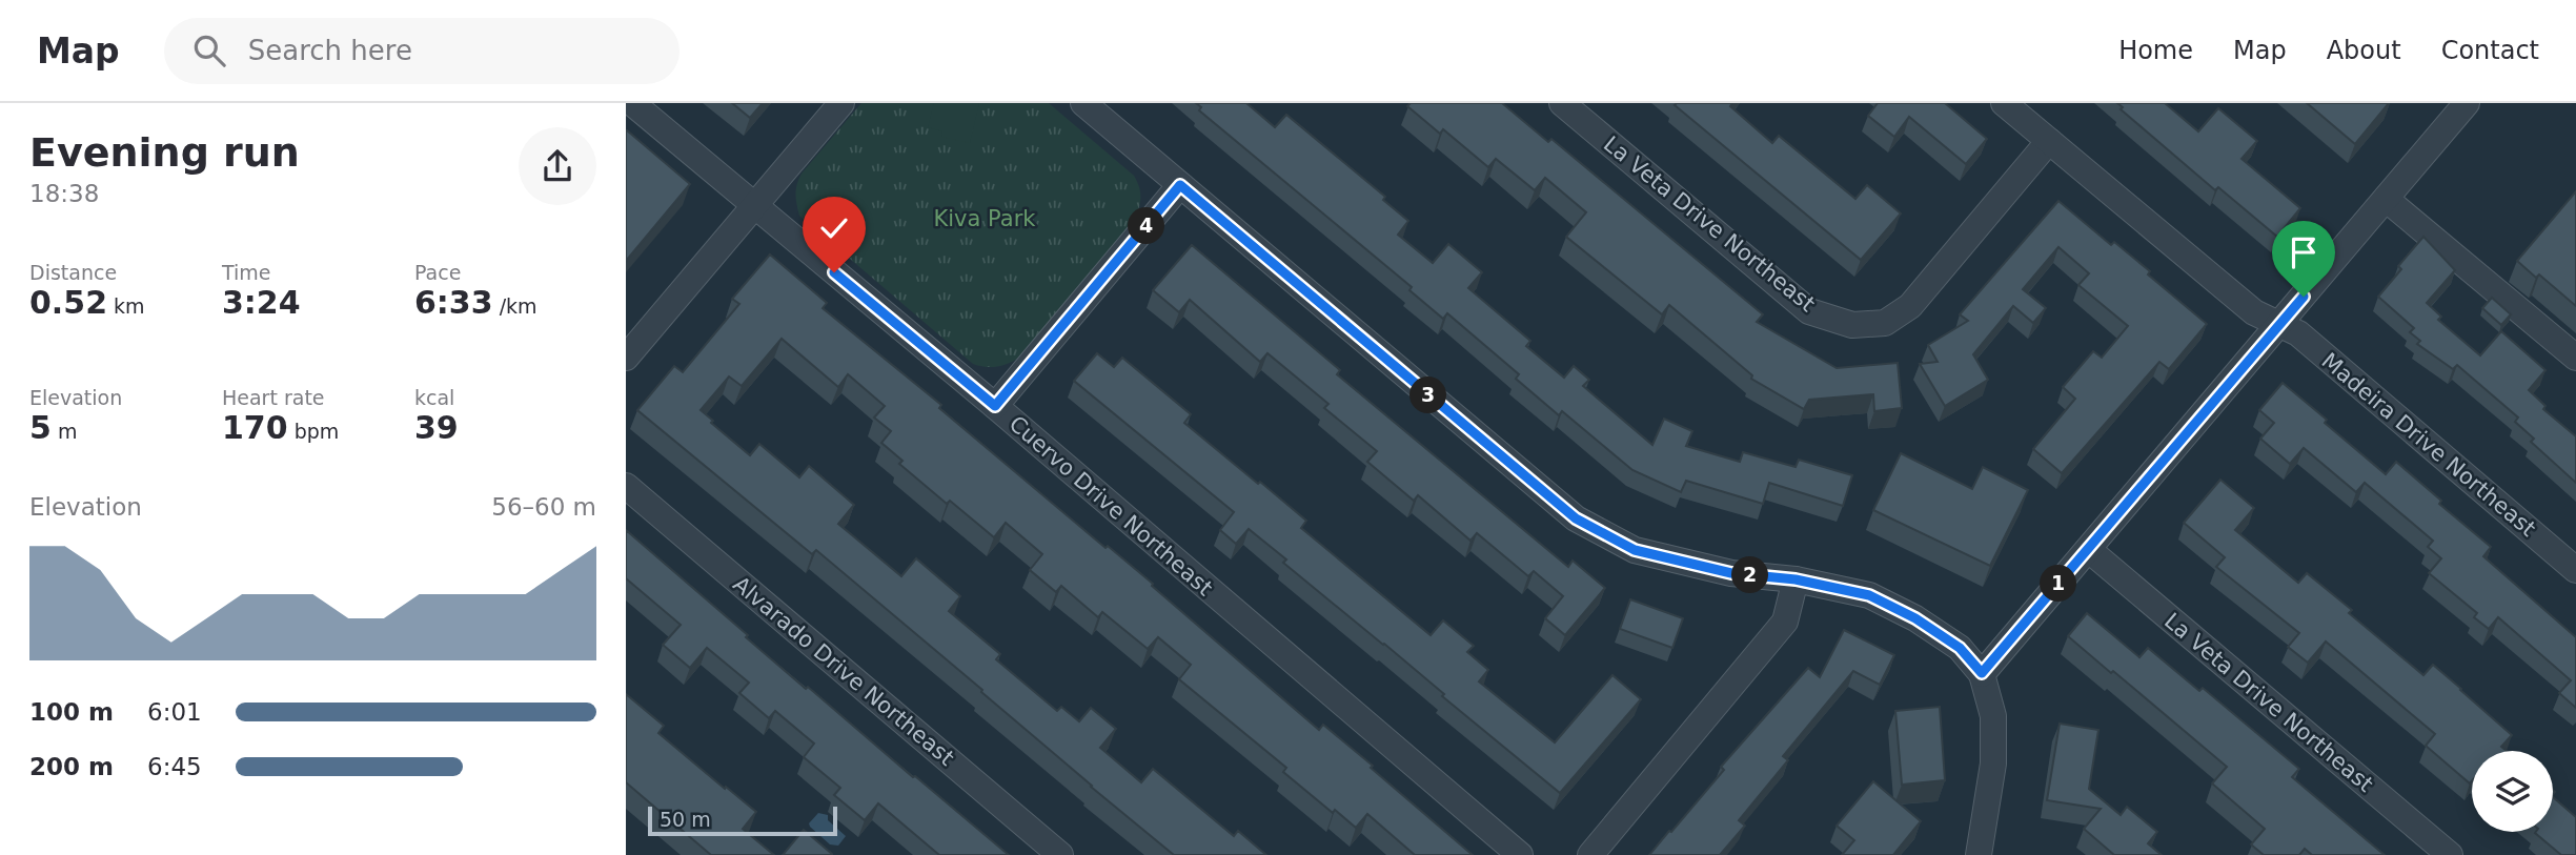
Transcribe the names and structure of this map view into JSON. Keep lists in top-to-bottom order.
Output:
{
  "streets": {
    "street": [
      "La Veta Drive Northeast",
      "Madeira Drive Northeast",
      "Cuervo Drive Northeast",
      "Alvarado Drive Northeast"
    ]
  },
  "crossings": [
    ["La Veta Drive Northeast", "Madeira Drive Northeast"]
  ],
  "parks": ["Kiva Park"],
  "scale_bar": "50 m",
  "page": {
    "header": "Map",
    "search": "Search here",
    "nav": [
      "Home",
      "Map",
      "About",
      "Contact"
    ],
    "heading": ["Evening run", "18:38"],
    "pins": [
      "4",
      "3",
      "2",
      "1"
    ],
    "stats": [
      ["Distance", "0.52 km"],
      ["Time", "3:24"],
      ["Pace", "6:33 /km"],
      ["Elevation", "5 m"],
      ["Heart rate", "170 bpm"],
      ["kcal", "39"]
    ],
    "chart": ["Elevation", "56–60 m"],
    "list": [
      {
        "name": "100 m",
        "note": "6:01"
      },
      {
        "name": "200 m",
        "note": "6:45"
      }
    ],
    "scale": "50 m"
  }
}
